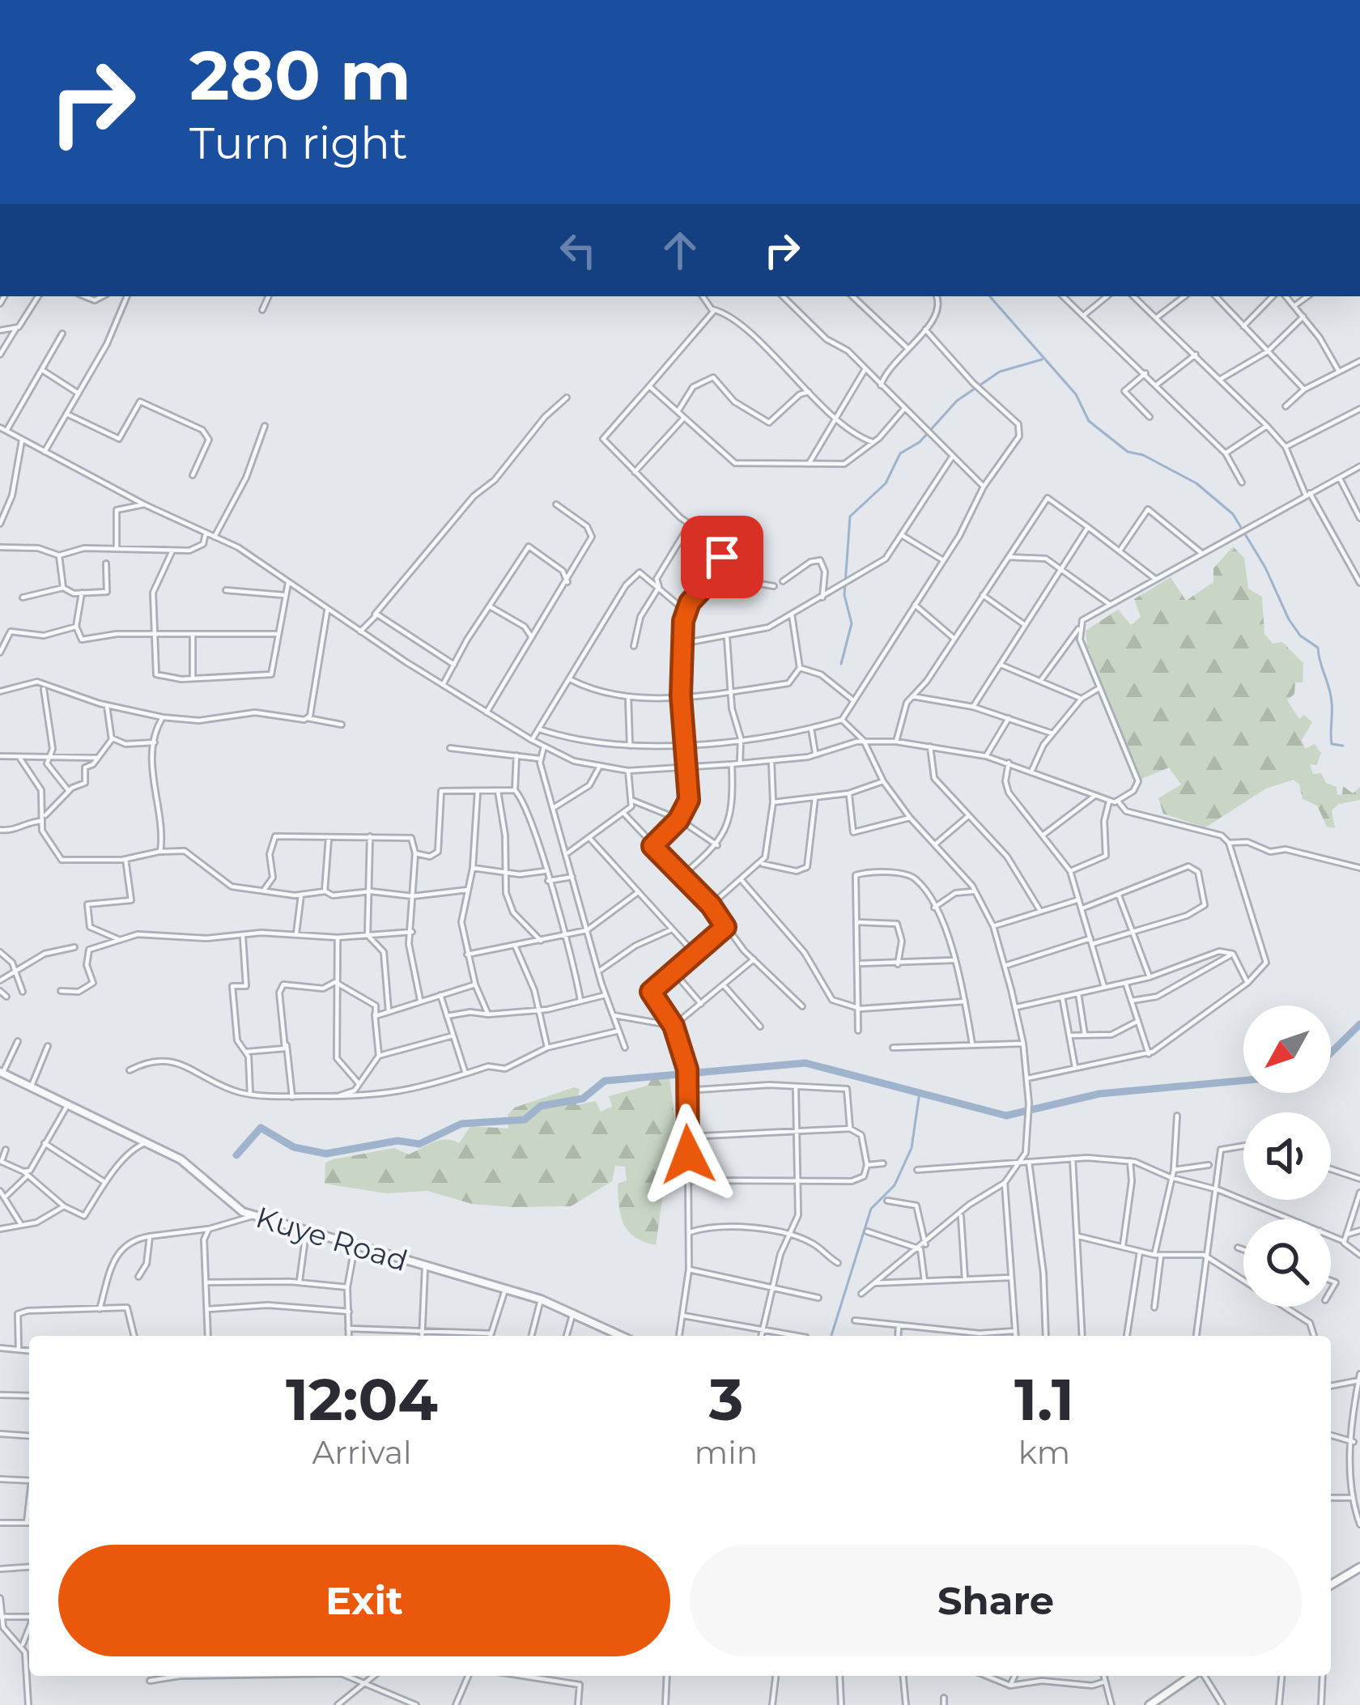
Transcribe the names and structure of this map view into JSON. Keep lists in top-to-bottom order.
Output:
{
  "streets": {
    "street": ["Kuye Road"]
  },
  "north": "bottom left",
  "page": {
    "turn": ["280 m", "Turn right"],
    "eta": [
      "12:04",
      "Arrival",
      "3",
      "min",
      "1.1",
      "km"
    ],
    "buttons": ["Exit", "Share"]
  }
}
